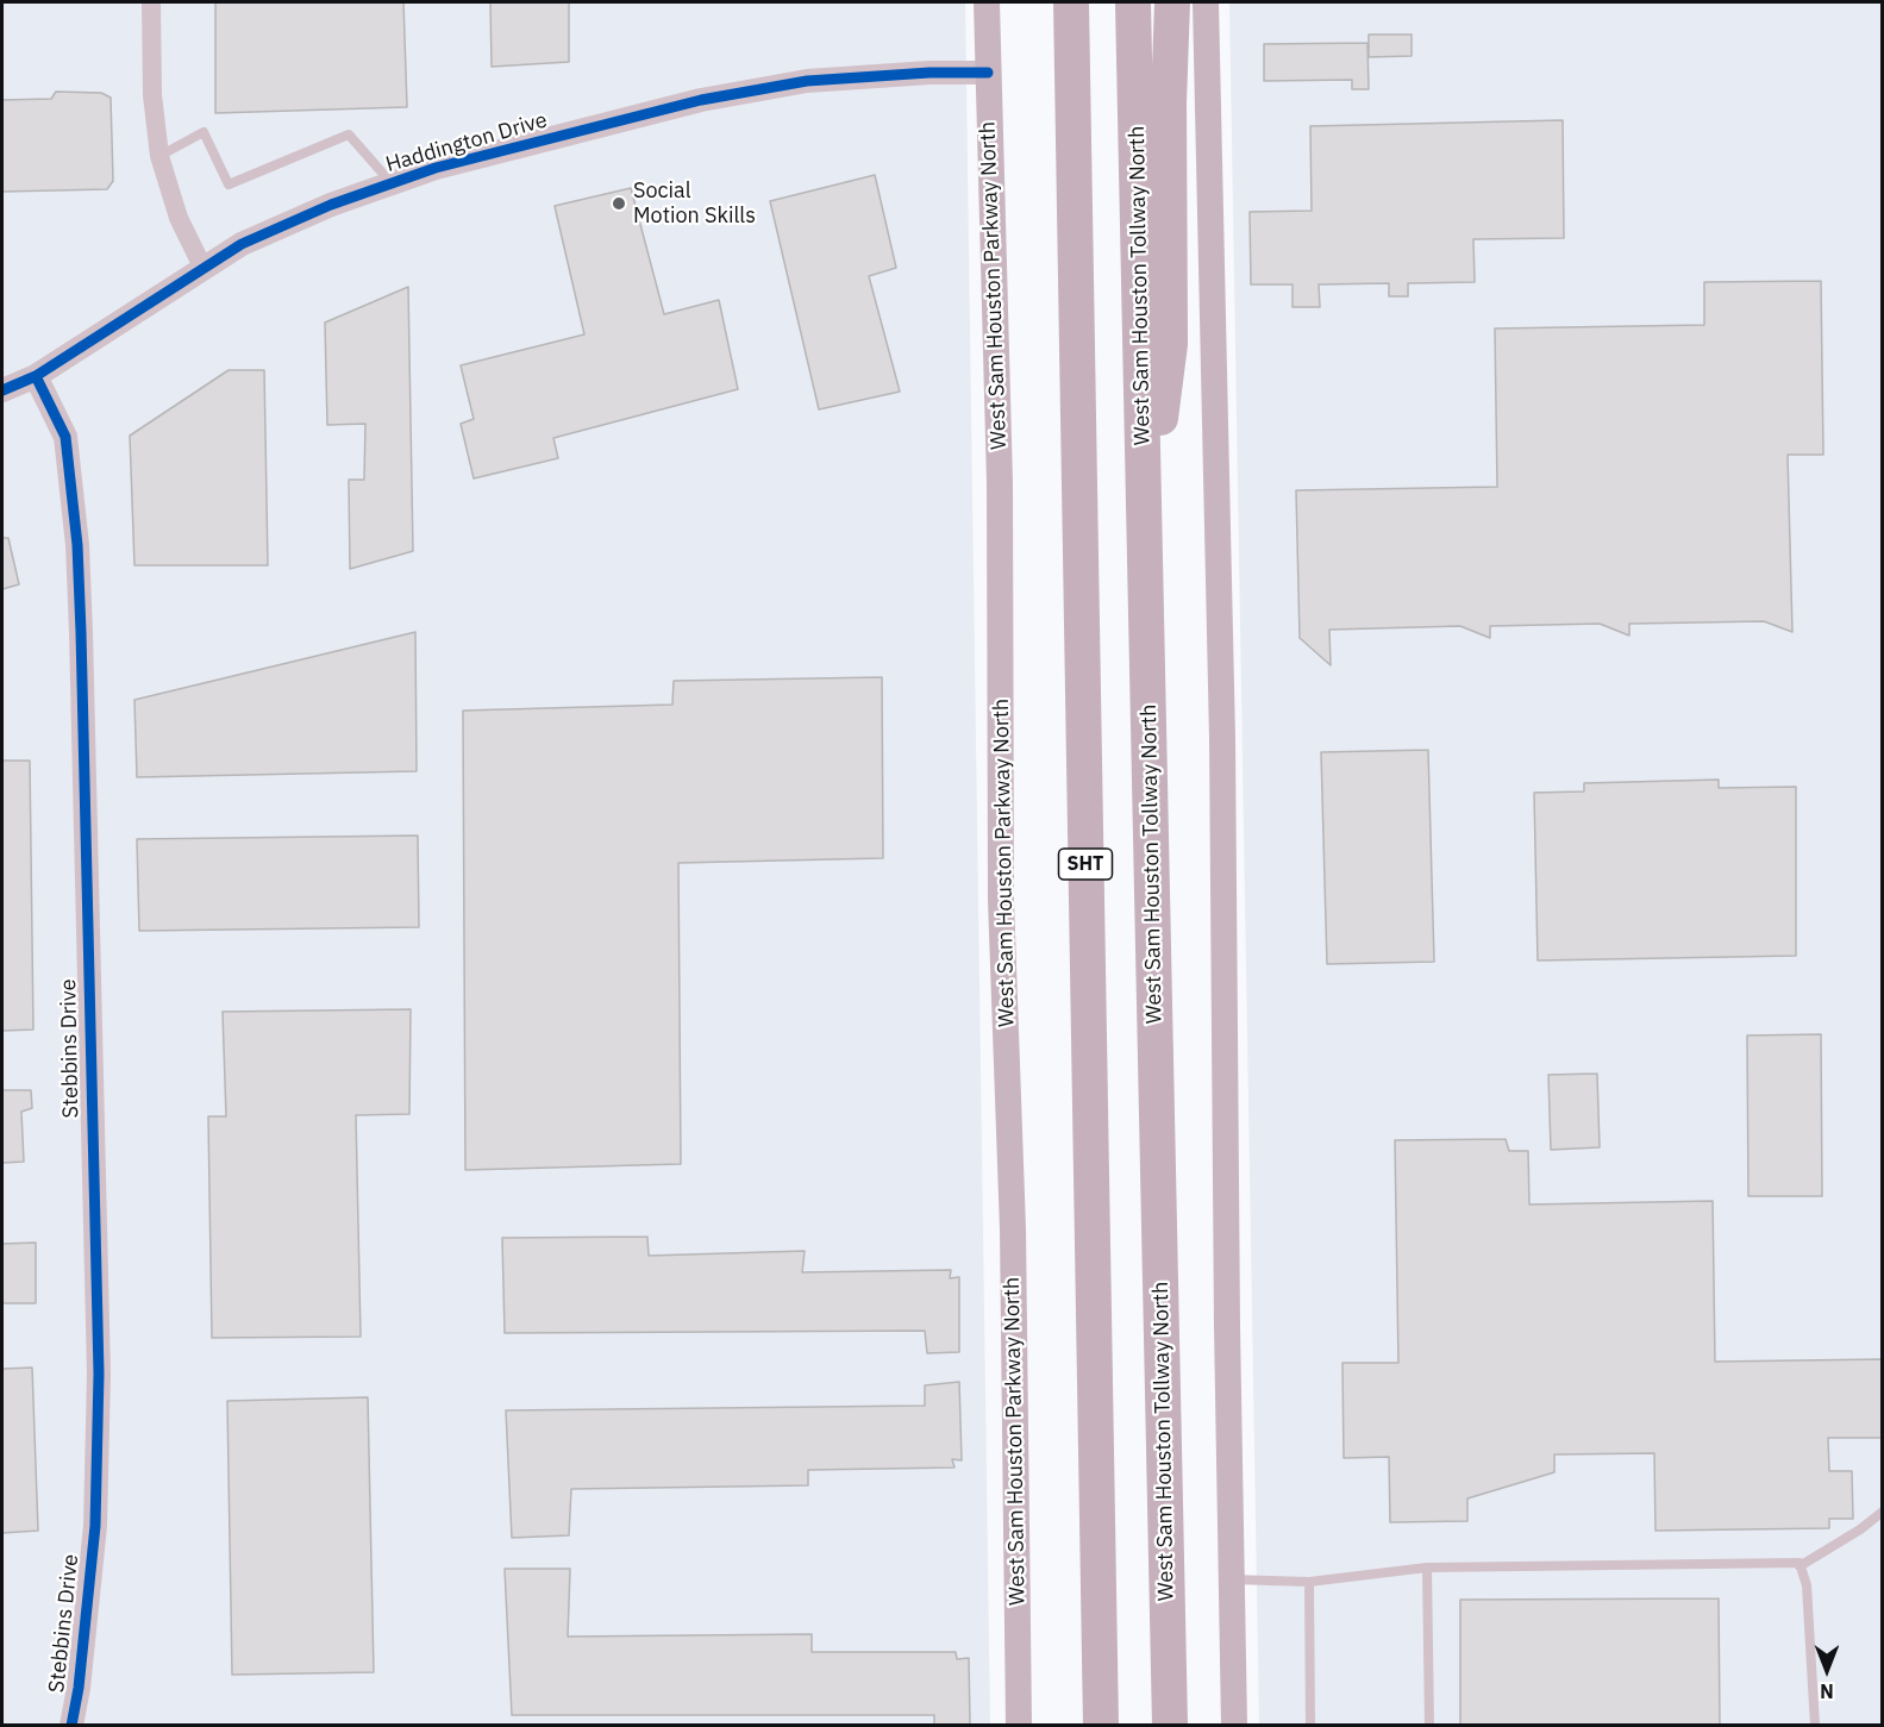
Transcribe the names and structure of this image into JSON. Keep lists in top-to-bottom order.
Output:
{
  "streets": {
    "highway": ["West Sam Houston Tollway North", "SHT"],
    "main road": ["West Sam Houston Parkway North"],
    "street": ["Haddington Drive", "Stebbins Drive"]
  },
  "crossings": [
    ["Haddington Drive", "West Sam Houston Parkway North"],
    ["Haddington Drive", "Stebbins Drive"]
  ],
  "places": ["Social Motion Skills"],
  "north": "bottom"
}
